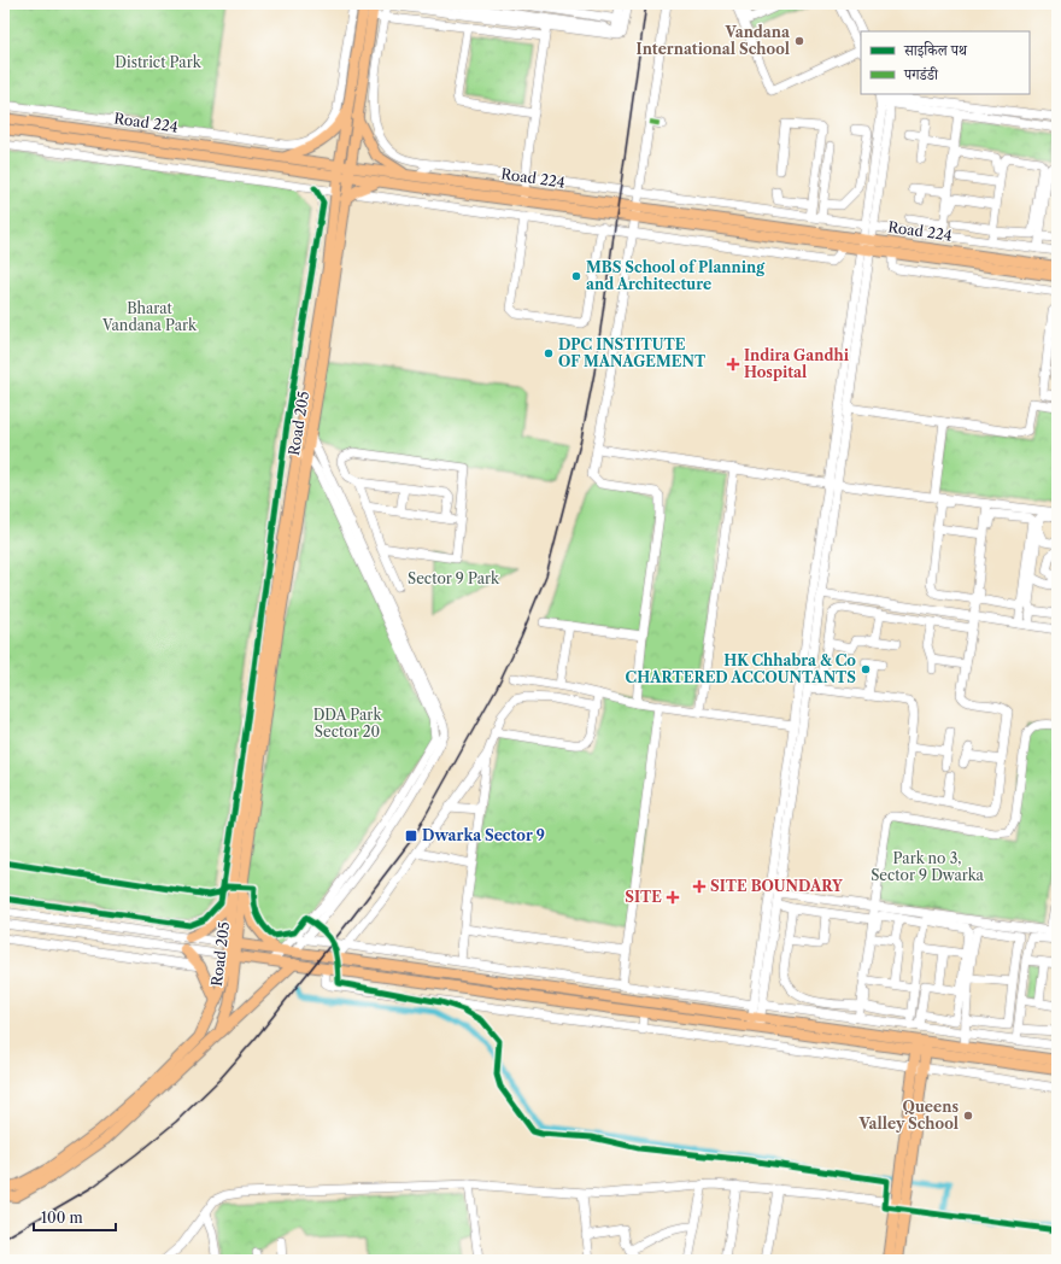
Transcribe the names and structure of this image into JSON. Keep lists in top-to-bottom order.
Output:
{
  "streets": {
    "main road": ["Road 224", "Road 205"]
  },
  "crossings": [
    ["Road 224", "Road 205"]
  ],
  "parks": [
    "District Park",
    "Bharat Vandana Park",
    "Sector 9 Park",
    "DDA Park Sector 20",
    "Park no 3, Sector 9 Dwarka"
  ],
  "places": {
    "other": [
      "Vandana International School",
      "MBS School of Planning and Architecture",
      "DPC INSTITUTE OF MANAGEMENT",
      "HK Chhabra & Co CHARTERED ACCOUNTANTS",
      "Queens Valley School"
    ],
    "health": ["Indira Gandhi Hospital", "SITE BOUNDARY", "SITE"],
    "transit": ["Dwarka Sector 9"]
  },
  "legend": ["साइकिल पथ", "पगडंडी"],
  "scale_bar": "100 m"
}
